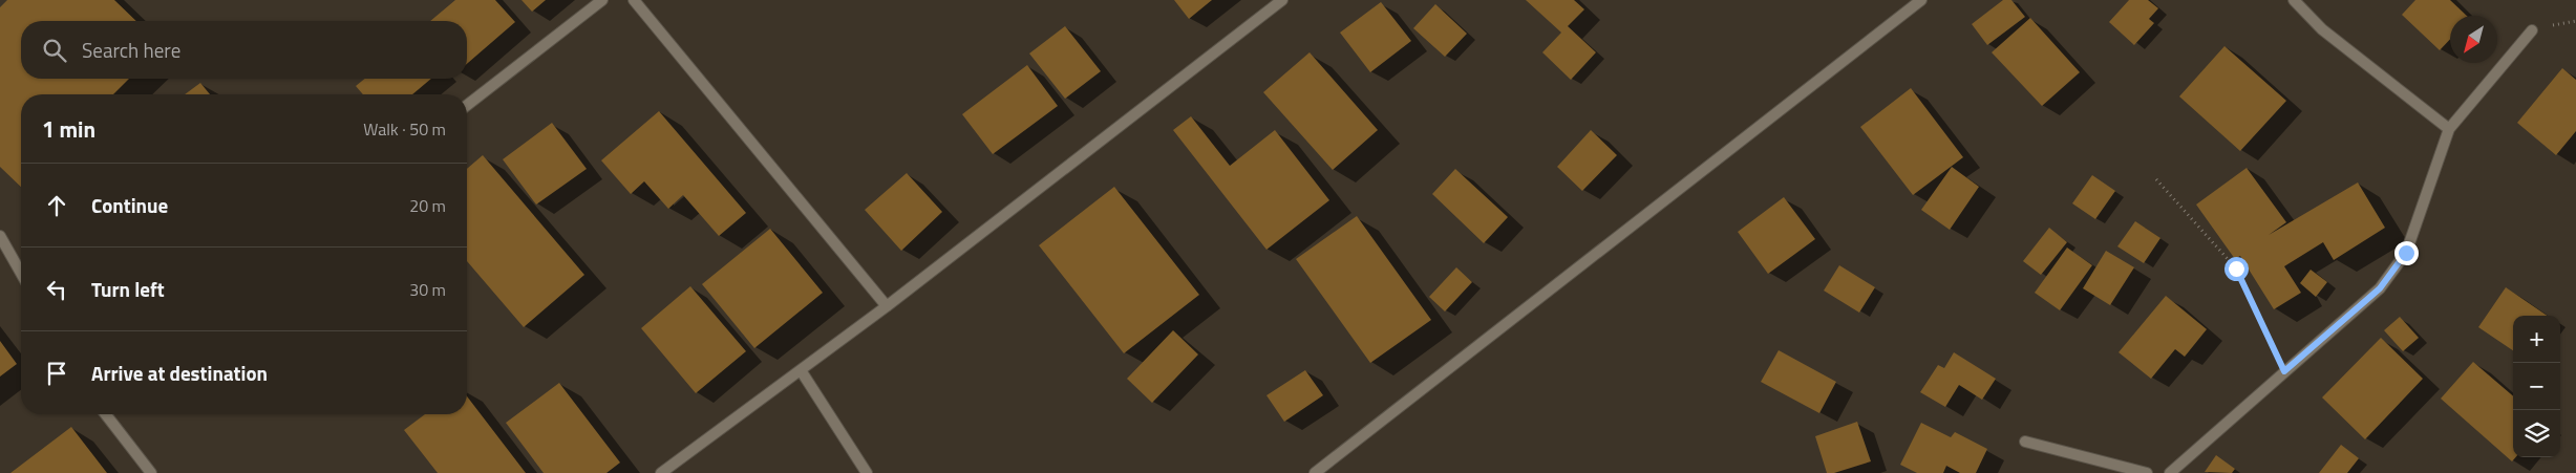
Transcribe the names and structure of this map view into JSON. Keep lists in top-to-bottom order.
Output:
{
  "north": "bottom left",
  "page": {
    "search": "Search here",
    "heading": ["1 min", "Walk · 50 m"],
    "list": [
      ["Continue", "20 m"],
      ["Turn left", "30 m"],
      "Arrive at destination"
    ],
    "map_buttons": ["+", "−"]
  }
}
